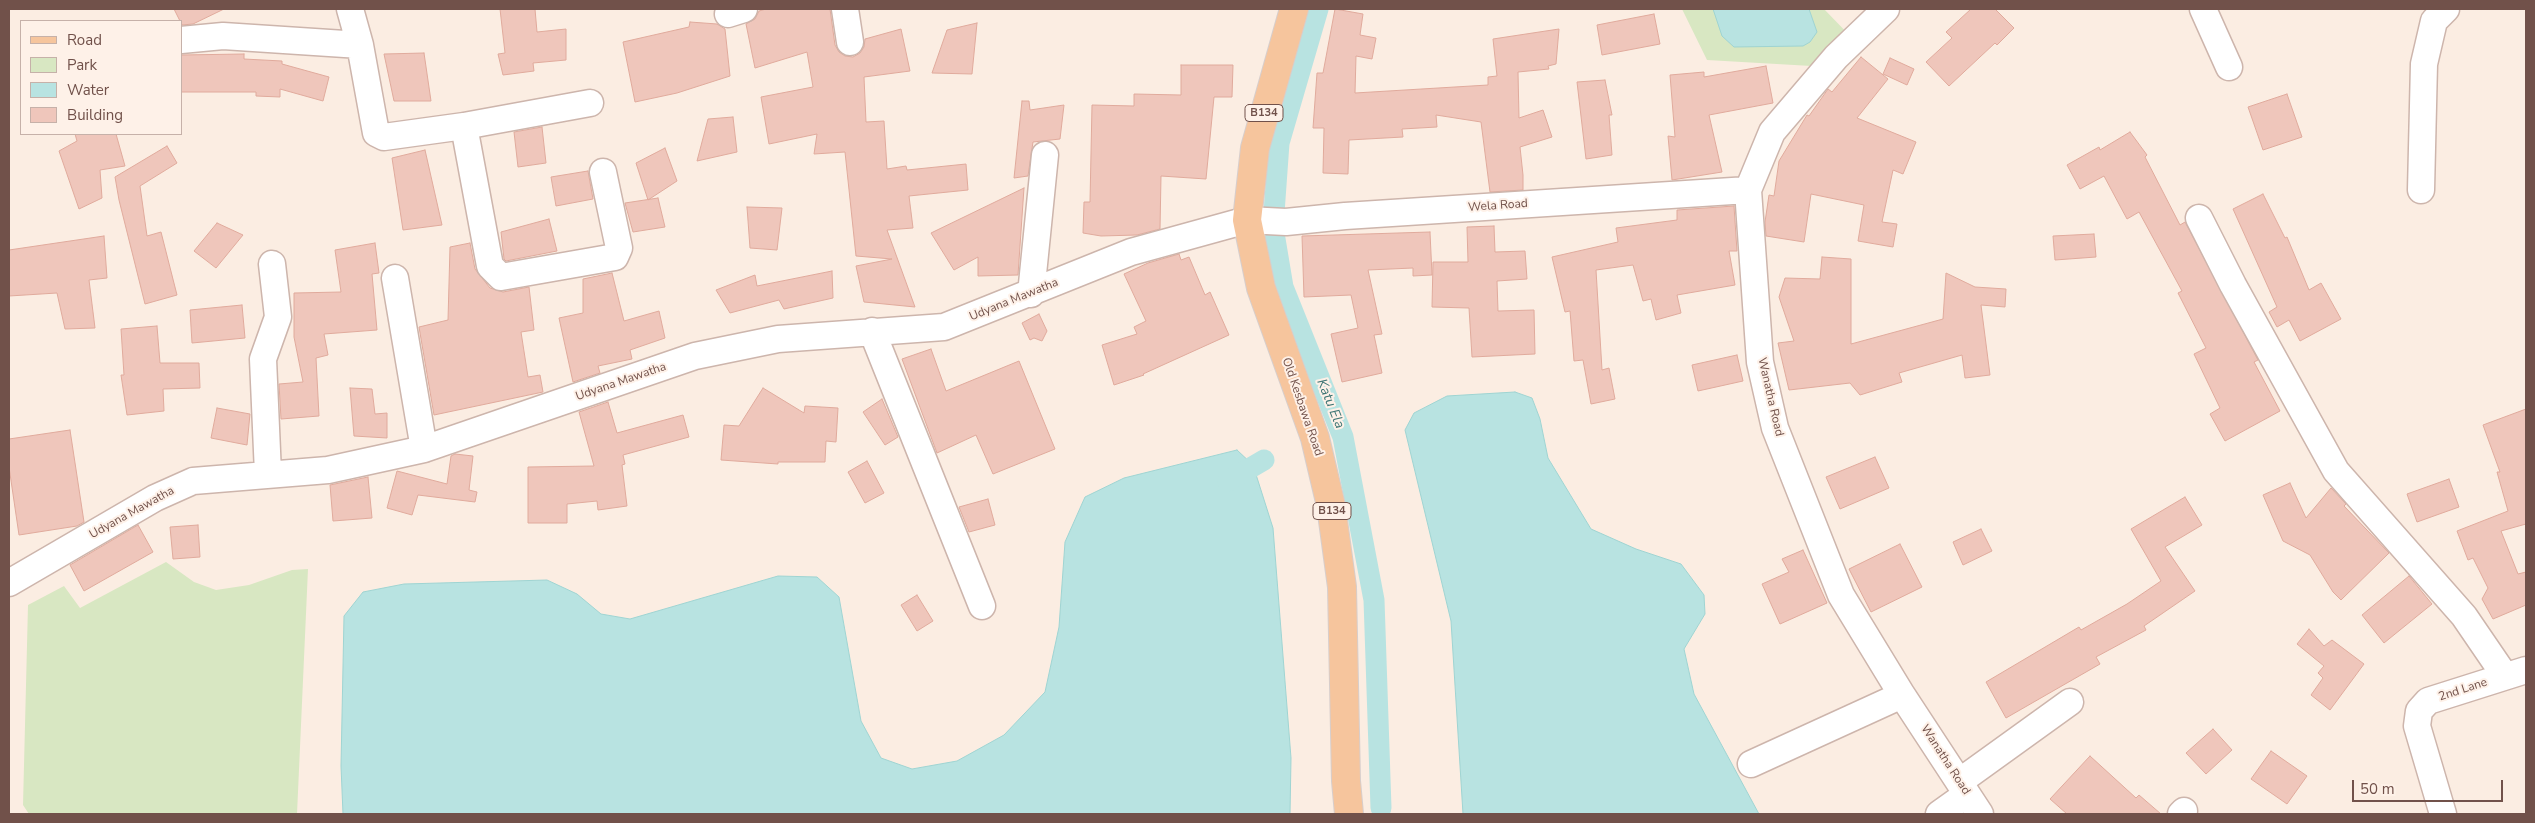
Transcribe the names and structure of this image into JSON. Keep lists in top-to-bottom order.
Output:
{
  "streets": {
    "main road": ["B134", "Old Kesbawa Road"],
    "street": [
      "Wela Road",
      "Udyana Mawatha",
      "Wanatha Road",
      "2nd Lane"
    ]
  },
  "crossings": [
    ["Wela Road", "Udyana Mawatha"],
    ["Wela Road", "Wanatha Road"],
    ["Wela Road", "Old Kesbawa Road"],
    ["Udyana Mawatha", "Old Kesbawa Road"]
  ],
  "water": ["Katu Ela"],
  "legend": [
    "Road",
    "Park",
    "Water",
    "Building"
  ],
  "scale_bar": "50 m"
}
